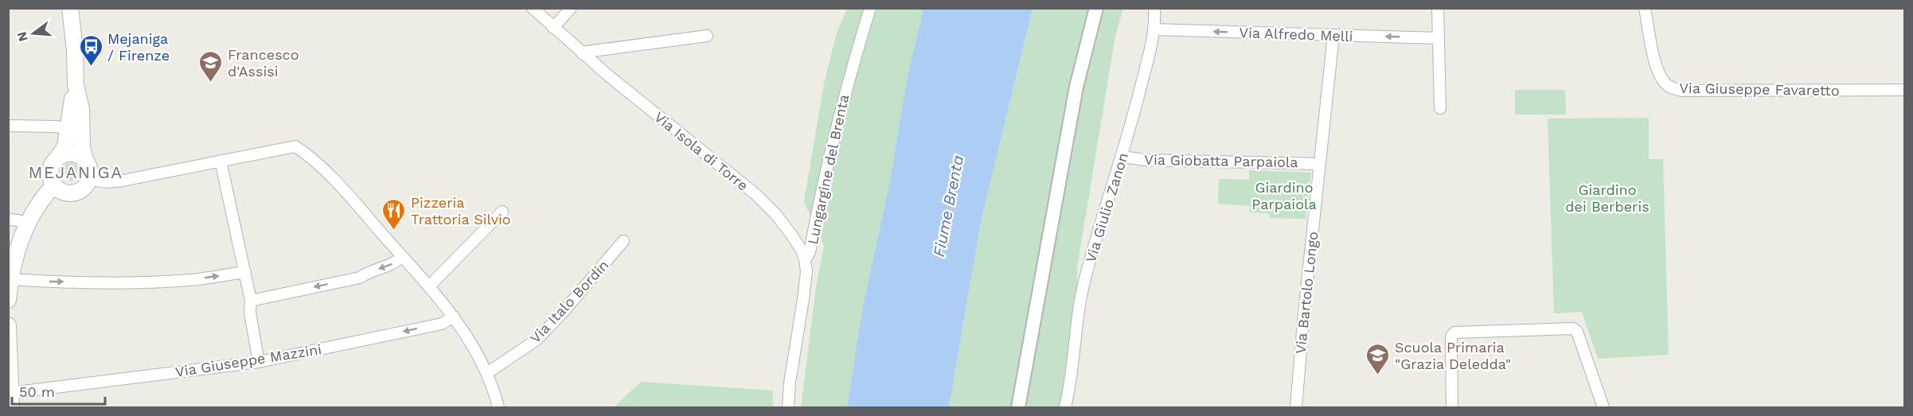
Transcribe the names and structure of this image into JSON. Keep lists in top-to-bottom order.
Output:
{
  "streets": {
    "street": [
      "Via Alfredo Melli",
      "Via Giuseppe Favaretto",
      "Via Isola di Torre",
      "Via Giobatta Parpaiola",
      "Lungargine del Brenta",
      "Via Giulio Zanon",
      "Via Bartolo Longo",
      "Via Italo Bordin",
      "Via Giuseppe Mazzini"
    ]
  },
  "crossings": [
    ["Via Alfredo Melli", "Via Giulio Zanon"],
    ["Via Alfredo Melli", "Via Bartolo Longo"],
    ["Via Isola di Torre", "Lungargine del Brenta"],
    ["Via Giobatta Parpaiola", "Via Giulio Zanon"],
    ["Via Giobatta Parpaiola", "Via Bartolo Longo"]
  ],
  "one_way": ["Via Alfredo Melli"],
  "districts": ["MEJANIGA"],
  "water": ["Fiume Brenta"],
  "parks": ["Giardino Parpaiola", "Giardino dei Berberis"],
  "places": {
    "bus stop": ["Mejaniga / Firenze"],
    "school or university": ["Francesco d'Assisi", "Scuola Primaria \"Grazia Deledda\""],
    "restaurant": ["Pizzeria Trattoria Silvio"]
  },
  "scale_bar": "50 m",
  "north": "left"
}
